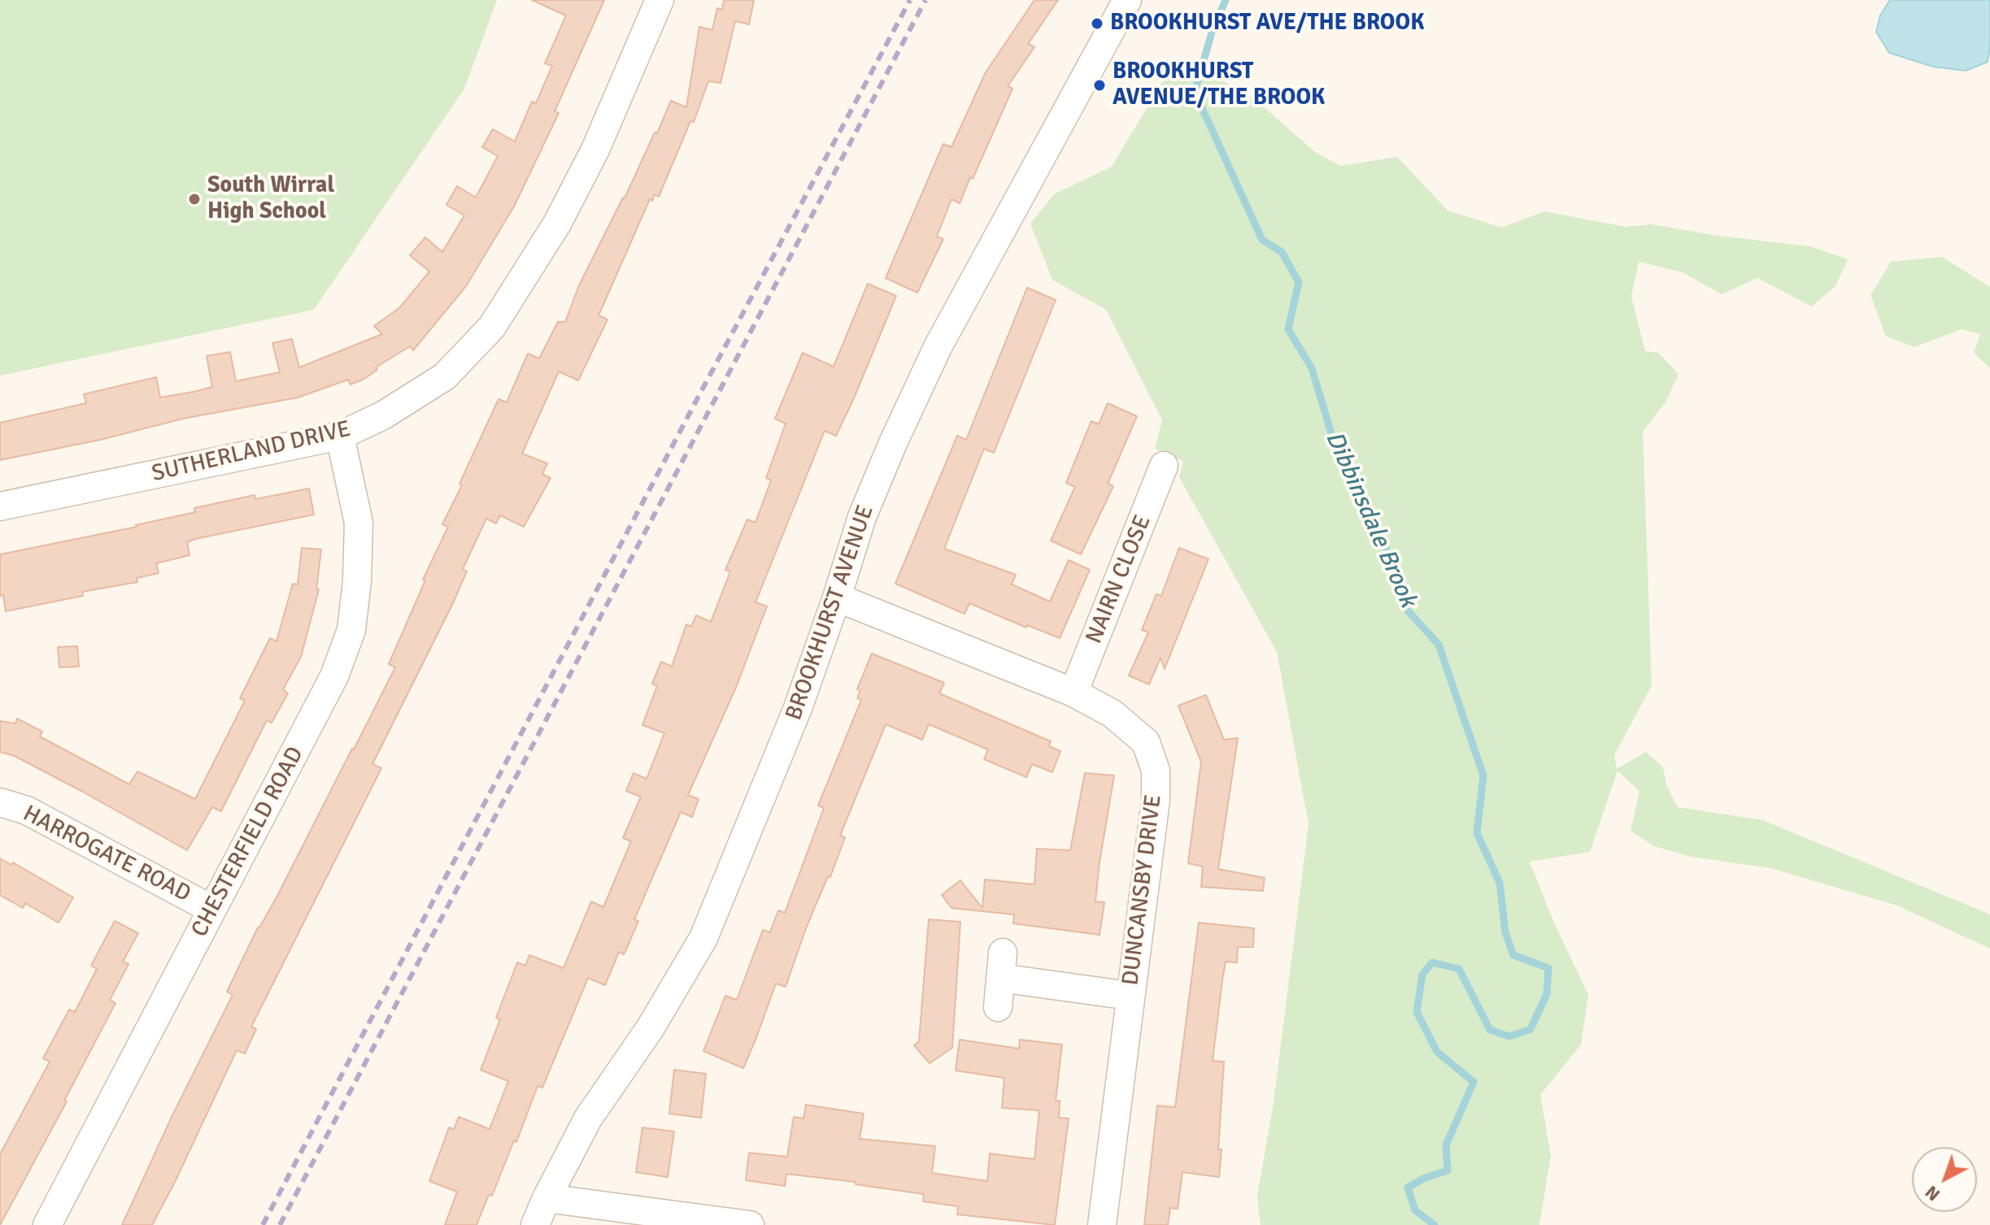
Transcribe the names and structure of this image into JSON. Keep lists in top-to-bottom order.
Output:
{
  "streets": {
    "street": [
      "SUTHERLAND DRIVE",
      "NAIRN CLOSE",
      "BROOKHURST AVENUE",
      "CHESTERFIELD ROAD",
      "HARROGATE ROAD",
      "DUNCANSBY DRIVE"
    ]
  },
  "crossings": [
    ["SUTHERLAND DRIVE", "CHESTERFIELD ROAD"],
    ["NAIRN CLOSE", "DUNCANSBY DRIVE"],
    ["BROOKHURST AVENUE", "DUNCANSBY DRIVE"],
    ["CHESTERFIELD ROAD", "HARROGATE ROAD"]
  ],
  "water": ["Dibbinsdale Brook"],
  "places": ["BROOKHURST AVE/THE BROOK", "BROOKHURST AVENUE/THE BROOK", "South Wirral High School"],
  "north": "bottom left"
}
